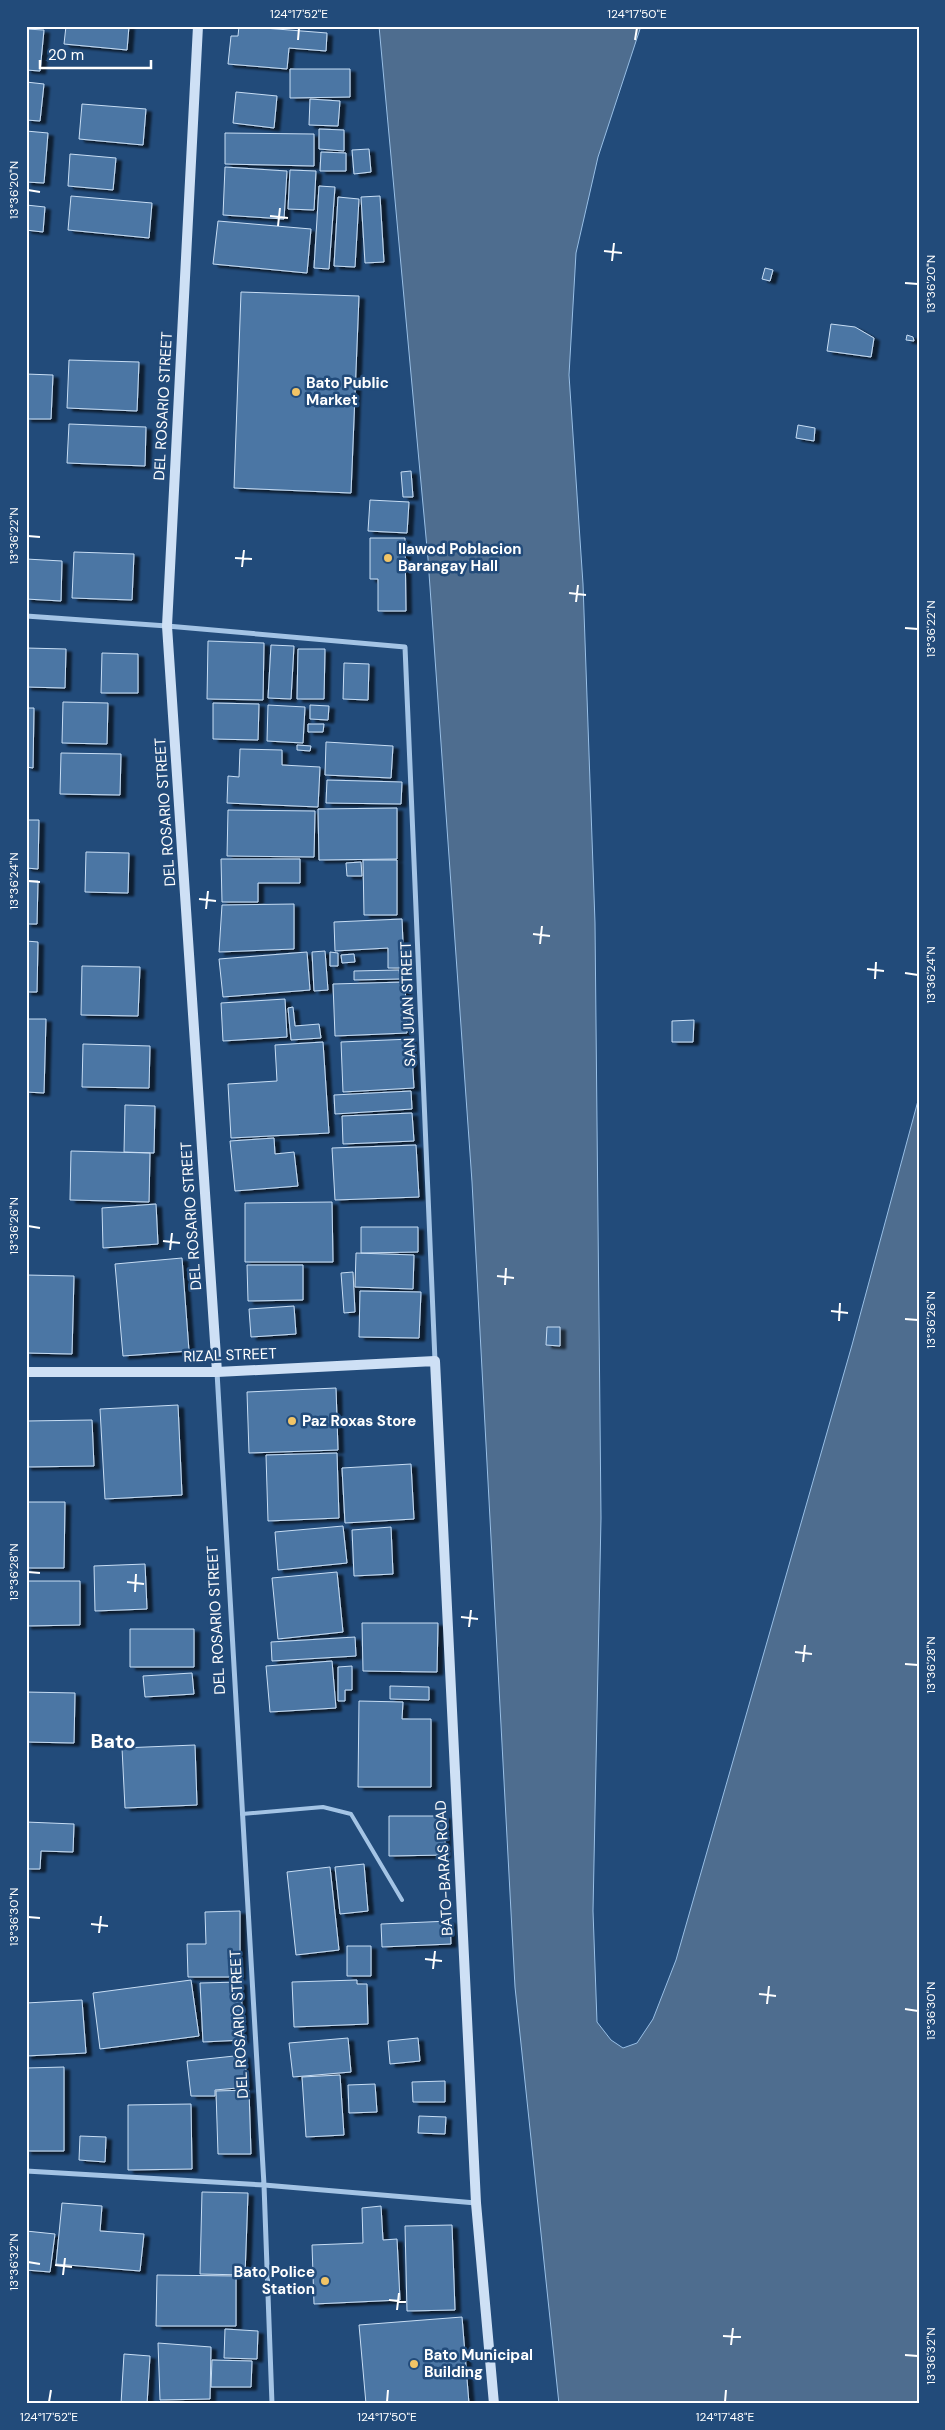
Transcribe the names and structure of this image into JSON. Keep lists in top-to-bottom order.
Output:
{
  "streets": {
    "main road": ["DEL ROSARIO STREET", "RIZAL STREET", "BATO-BARAS ROAD"],
    "street": ["SAN JUAN STREET"]
  },
  "crossings": [
    ["DEL ROSARIO STREET", "SAN JUAN STREET"],
    ["DEL ROSARIO STREET", "RIZAL STREET"],
    ["SAN JUAN STREET", "RIZAL STREET"],
    ["SAN JUAN STREET", "BATO-BARAS ROAD"],
    ["RIZAL STREET", "BATO-BARAS ROAD"]
  ],
  "districts": ["Bato"],
  "places": [
    "Bato Public Market",
    "Ilawod Poblacion Barangay Hall",
    "Paz Roxas Store",
    "Bato Police Station",
    "Bato Municipal Building"
  ],
  "scale_bar": "20 m",
  "coordinates": [
    "124°17'52\"E",
    "124°17'50\"E",
    "13°36'20\"N",
    "13°36'22\"N",
    "13°36'24\"N",
    "13°36'26\"N",
    "13°36'28\"N",
    "13°36'30\"N",
    "13°36'32\"N",
    "124°17'48\"E"
  ]
}
